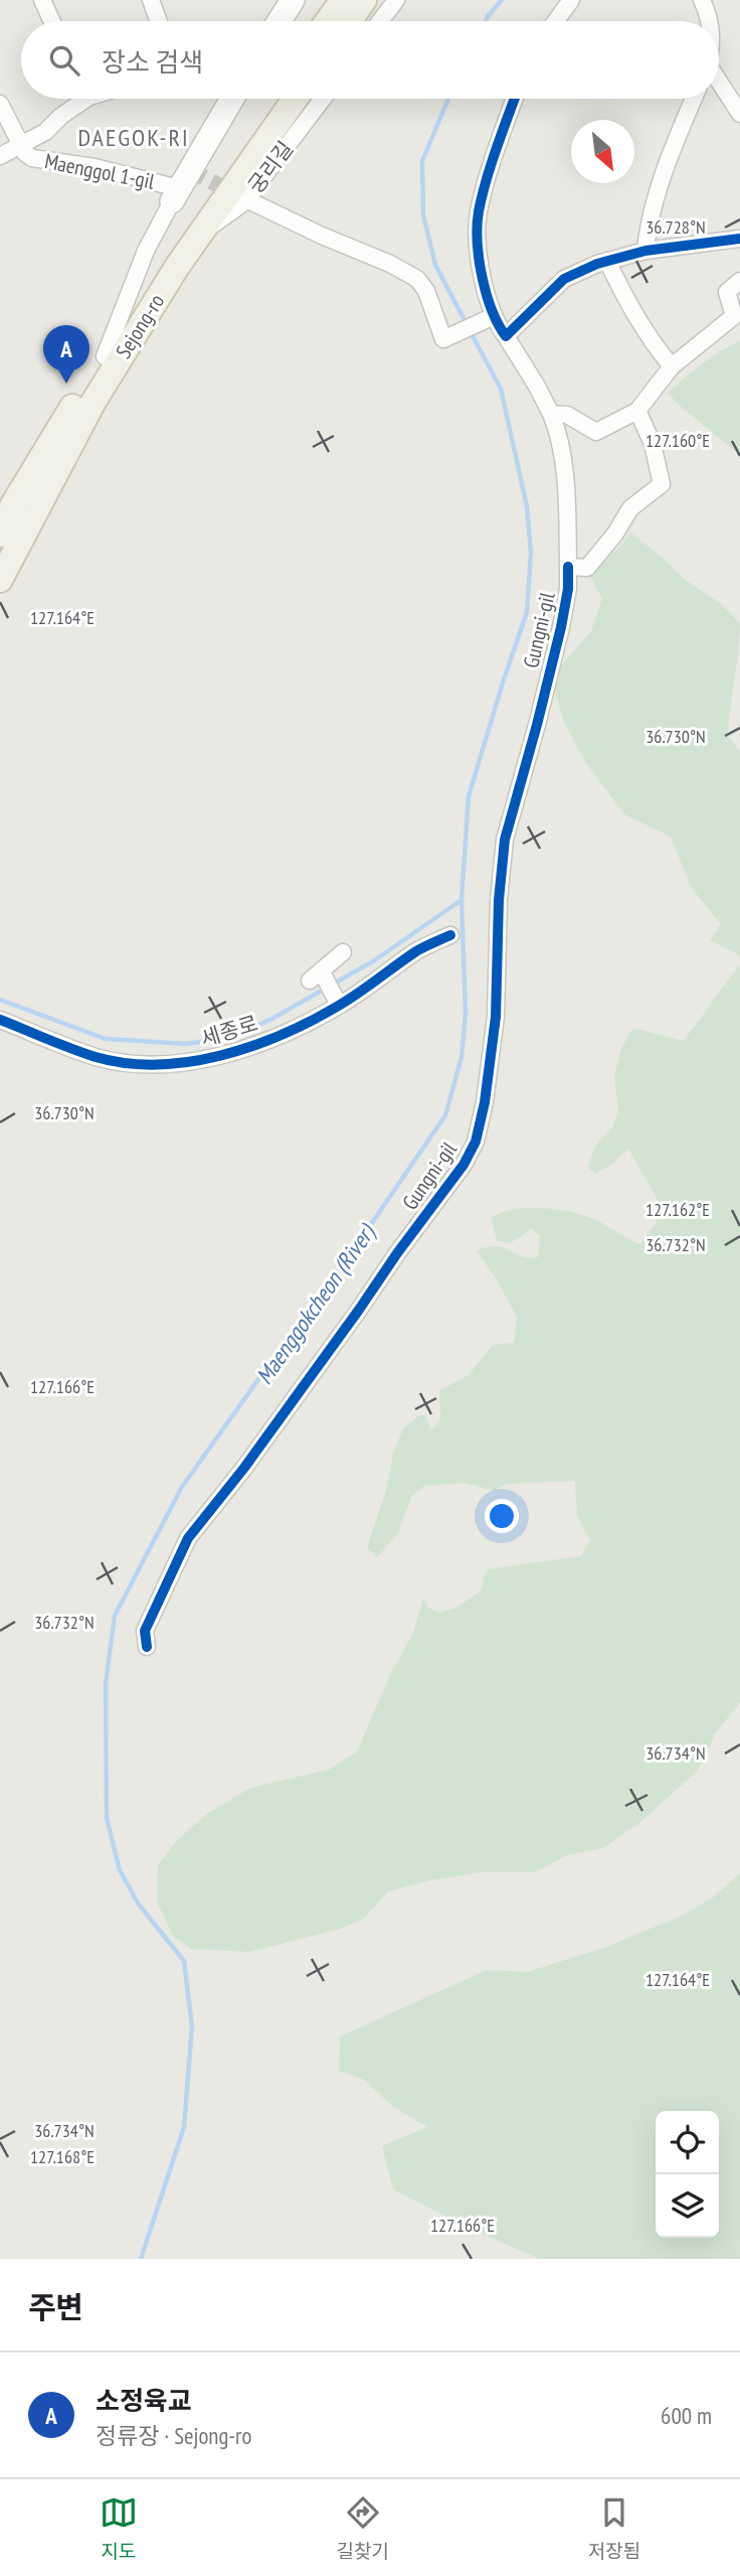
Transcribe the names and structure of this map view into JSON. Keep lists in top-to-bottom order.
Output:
{
  "streets": {
    "main road": ["Sejong-ro"],
    "street": [
      "궁리길",
      "Maenggol 1-gil",
      "Gungni-gil",
      "세종로"
    ]
  },
  "crossings": [
    ["궁리길", "Sejong-ro"]
  ],
  "districts": ["DAEGOK-RI"],
  "water": ["Maenggokcheon (River)"],
  "north": "bottom right",
  "page": {
    "search": "장소 검색",
    "pins": "A",
    "heading": "주변",
    "list": [
      {
        "mark": "A",
        "name": "소정육교",
        "note": "정류장 · Sejong-ro",
        "value": "600 m"
      }
    ],
    "nav": ["지도", "길찾기", "저장됨"]
  },
  "coordinates": [
    "36.728°N",
    "127.160°E",
    "127.164°E",
    "36.730°N",
    "127.162°E",
    "36.732°N",
    "127.166°E",
    "36.734°N",
    "127.168°E"
  ]
}
